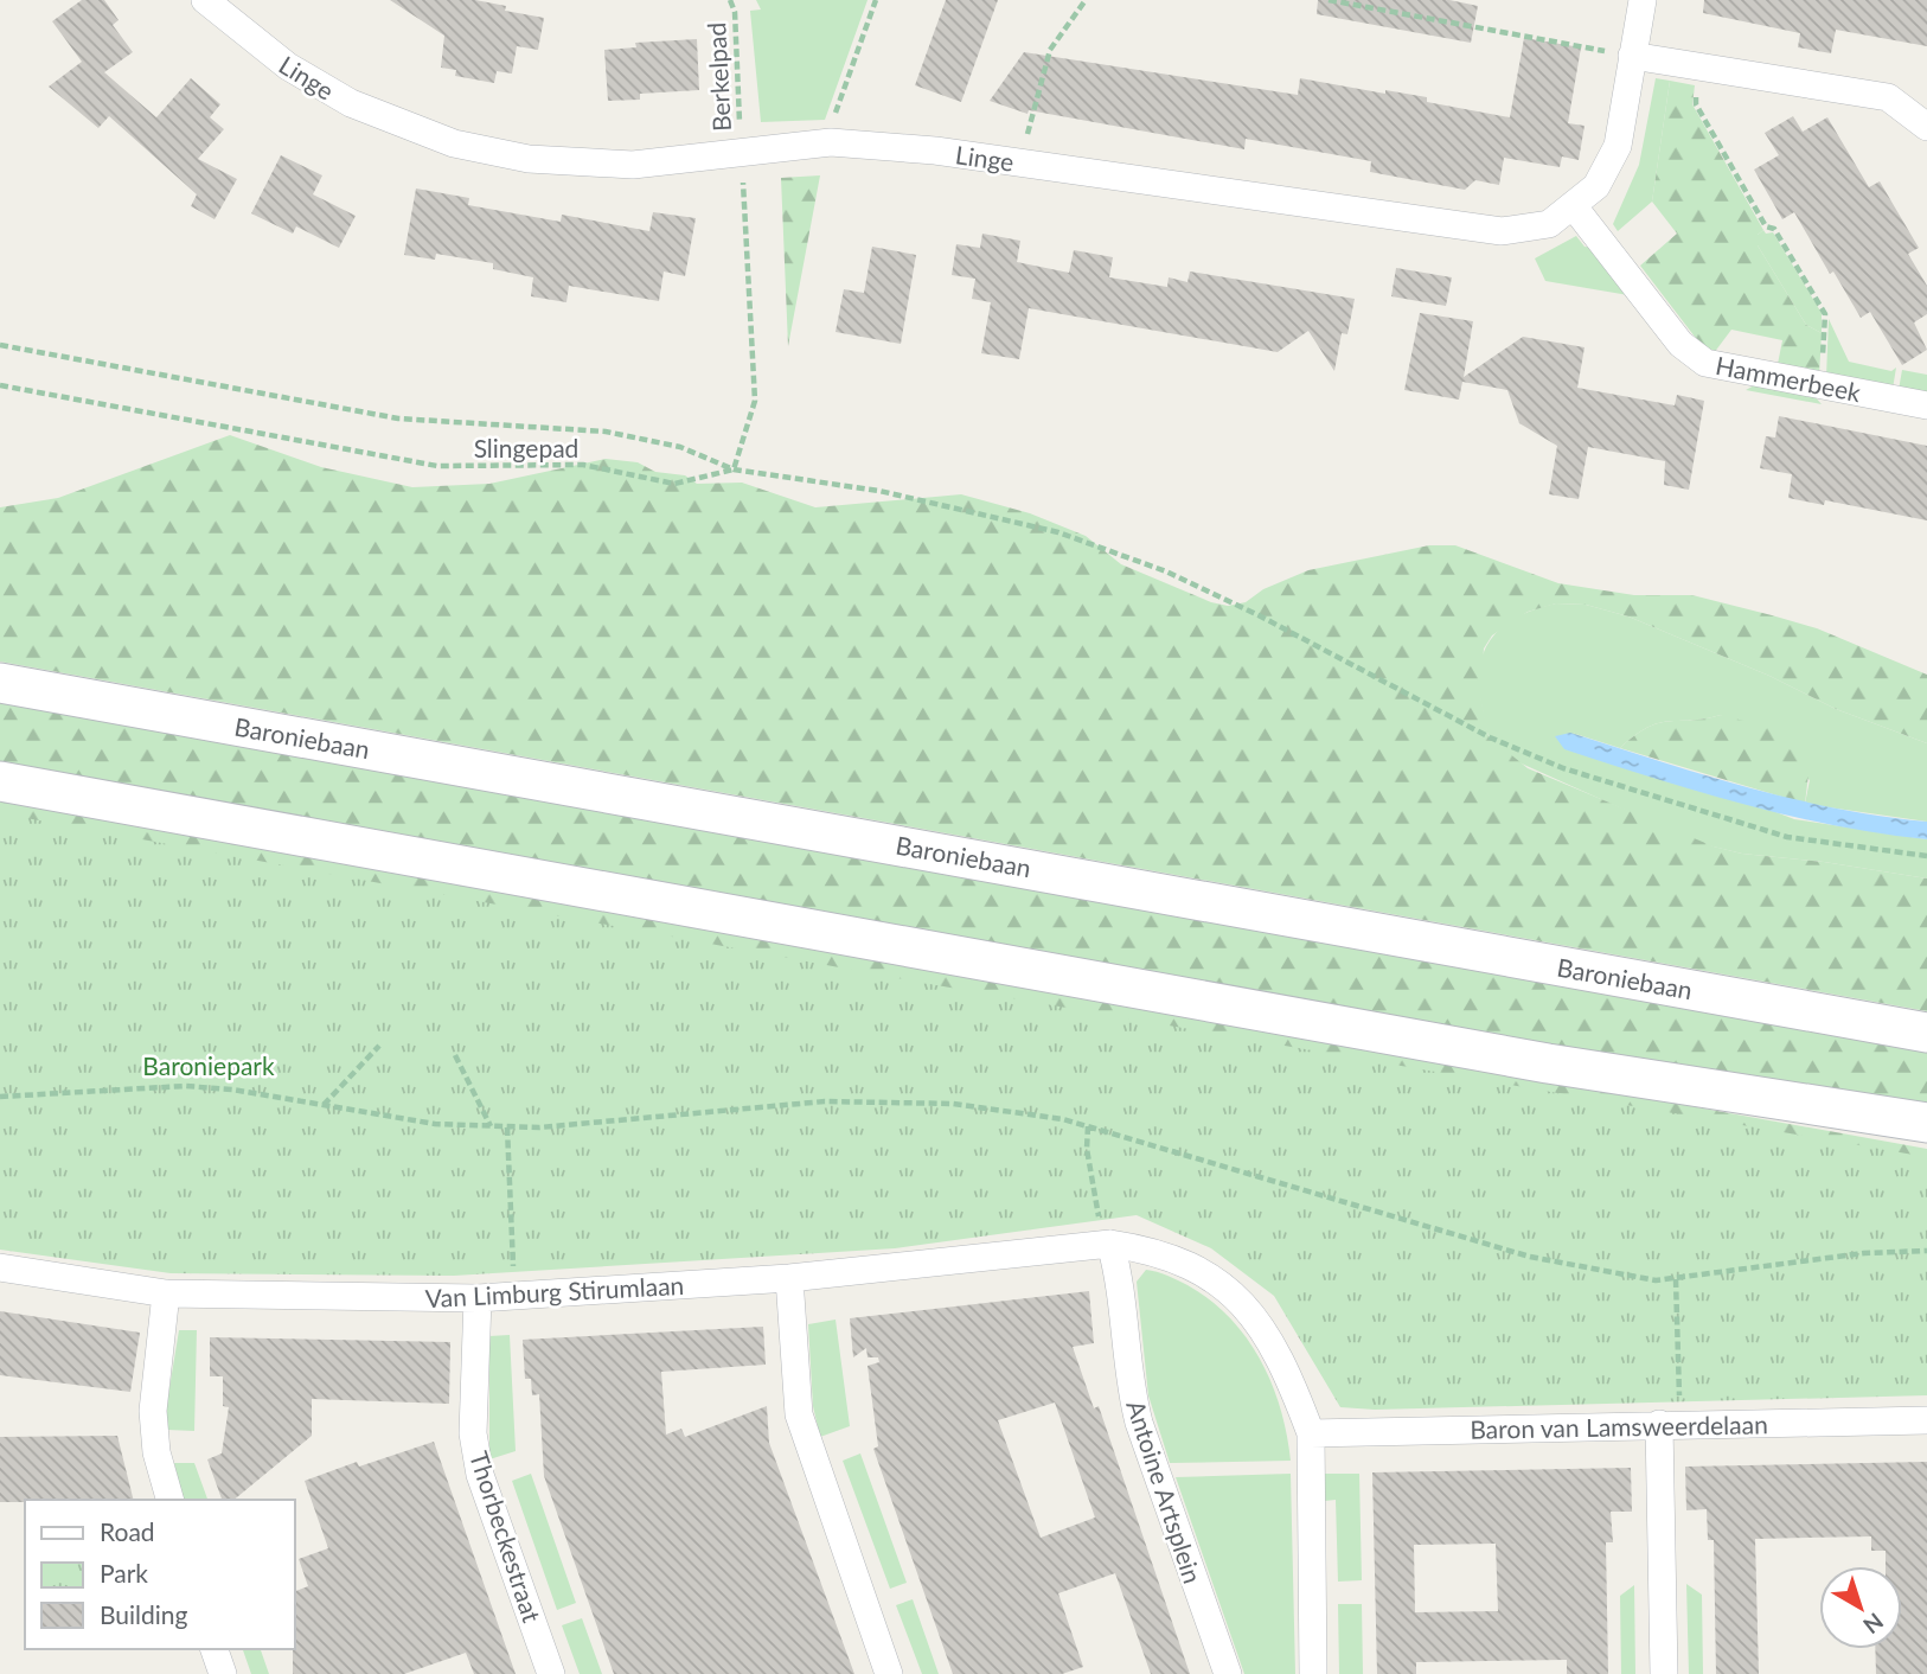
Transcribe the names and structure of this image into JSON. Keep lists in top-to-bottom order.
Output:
{
  "streets": {
    "main road": ["Baroniebaan"],
    "street": [
      "Linge",
      "Hammerbeek",
      "Van Limburg Stirumlaan",
      "Baron van Lamsweerdelaan",
      "Antoine Artsplein",
      "Thorbeckestraat"
    ],
    "path": ["Berkelpad", "Slingepad"]
  },
  "crossings": [
    ["Linge", "Berkelpad"],
    ["Linge", "Hammerbeek"],
    ["Van Limburg Stirumlaan", "Antoine Artsplein"],
    ["Van Limburg Stirumlaan", "Thorbeckestraat"]
  ],
  "parks": ["Baroniepark"],
  "legend": ["Road", "Park", "Building"],
  "north": "bottom right"
}
